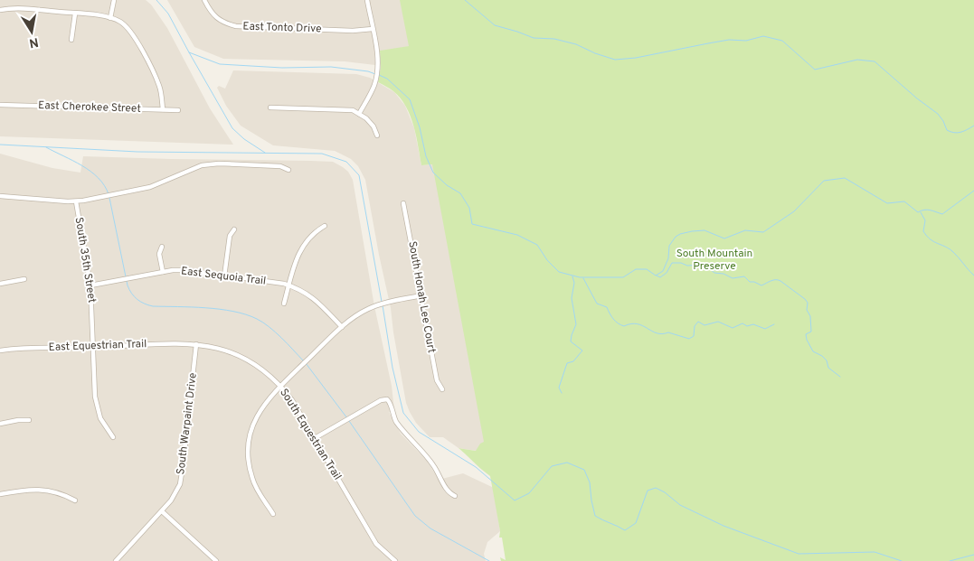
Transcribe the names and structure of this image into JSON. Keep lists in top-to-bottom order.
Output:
{
  "streets": {
    "street": [
      "East Tonto Drive",
      "East Cherokee Street",
      "South 35th Street",
      "East Sequoia Trail",
      "South Honah Lee Court",
      "East Equestrian Trail",
      "South Warpaint Drive",
      "South Equestrian Trail"
    ]
  },
  "crossings": [
    ["South 35th Street", "East Sequoia Trail"],
    ["South 35th Street", "East Equestrian Trail"],
    ["East Equestrian Trail", "South Warpaint Drive"],
    ["East Equestrian Trail", "South Equestrian Trail"],
    ["South Warpaint Drive", "South Equestrian Trail"]
  ],
  "parks": ["South Mountain Preserve"],
  "north": "bottom"
}
